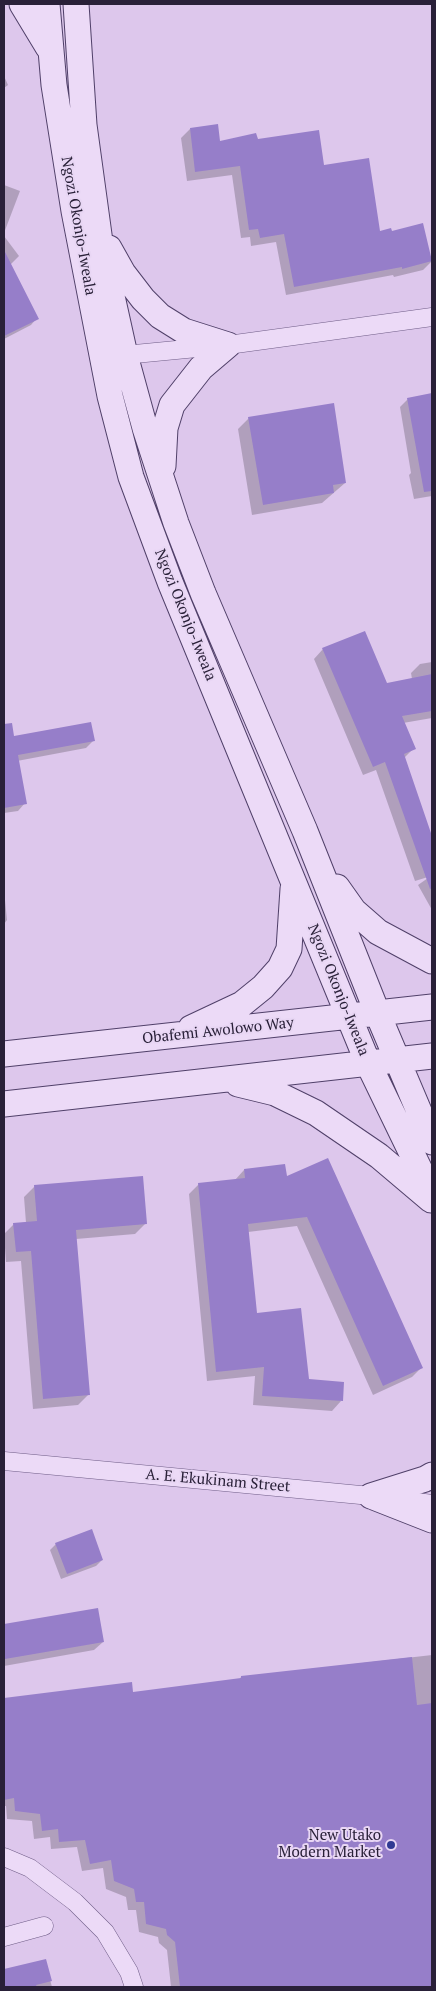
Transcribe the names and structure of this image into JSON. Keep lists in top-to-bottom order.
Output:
{
  "streets": {
    "street": ["Ngozi Okonjo-Iweala", "Obafemi Awolowo Way", "A. E. Ekukinam Street"]
  },
  "crossings": [
    ["Ngozi Okonjo-Iweala", "Obafemi Awolowo Way"]
  ],
  "places": ["New Utako Modern Market"]
}
